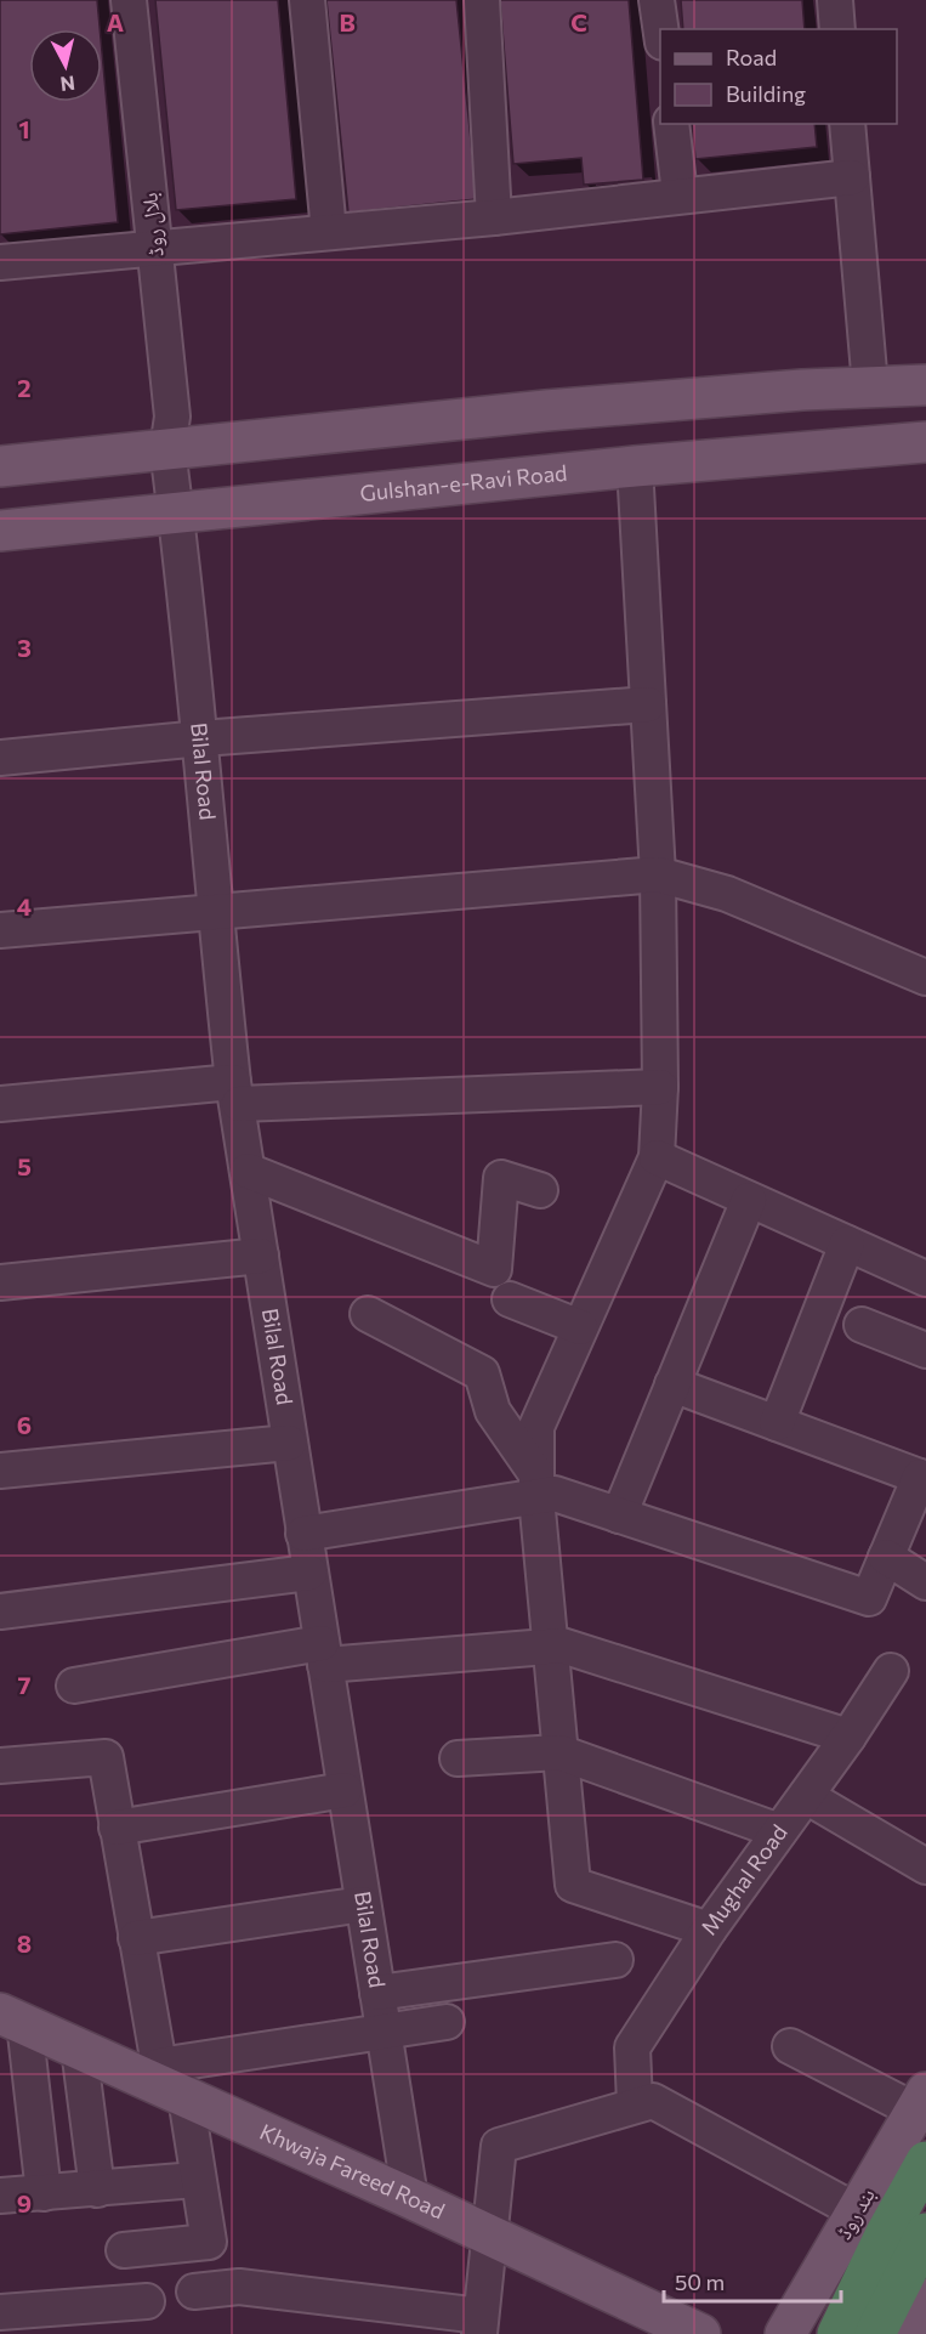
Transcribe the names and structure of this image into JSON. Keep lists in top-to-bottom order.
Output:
{
  "streets": {
    "main road": ["Gulshan-e-Ravi Road", "Khwaja Fareed Road", "بند روڈ"],
    "street": ["بلال روڈ", "Bilal Road", "Mughal Road"]
  },
  "crossings": [
    ["بلال روڈ", "Gulshan-e-Ravi Road"],
    ["بلال روڈ", "Bilal Road"],
    ["Gulshan-e-Ravi Road", "Bilal Road"],
    ["Bilal Road", "Khwaja Fareed Road"]
  ],
  "legend": ["Road", "Building"],
  "scale_bar": "50 m",
  "north": "bottom",
  "grid": {
    "columns": ["A", "B", "C"],
    "rows": [
      "1",
      "2",
      "3",
      "4",
      "5",
      "6",
      "7",
      "8",
      "9"
    ]
  }
}
